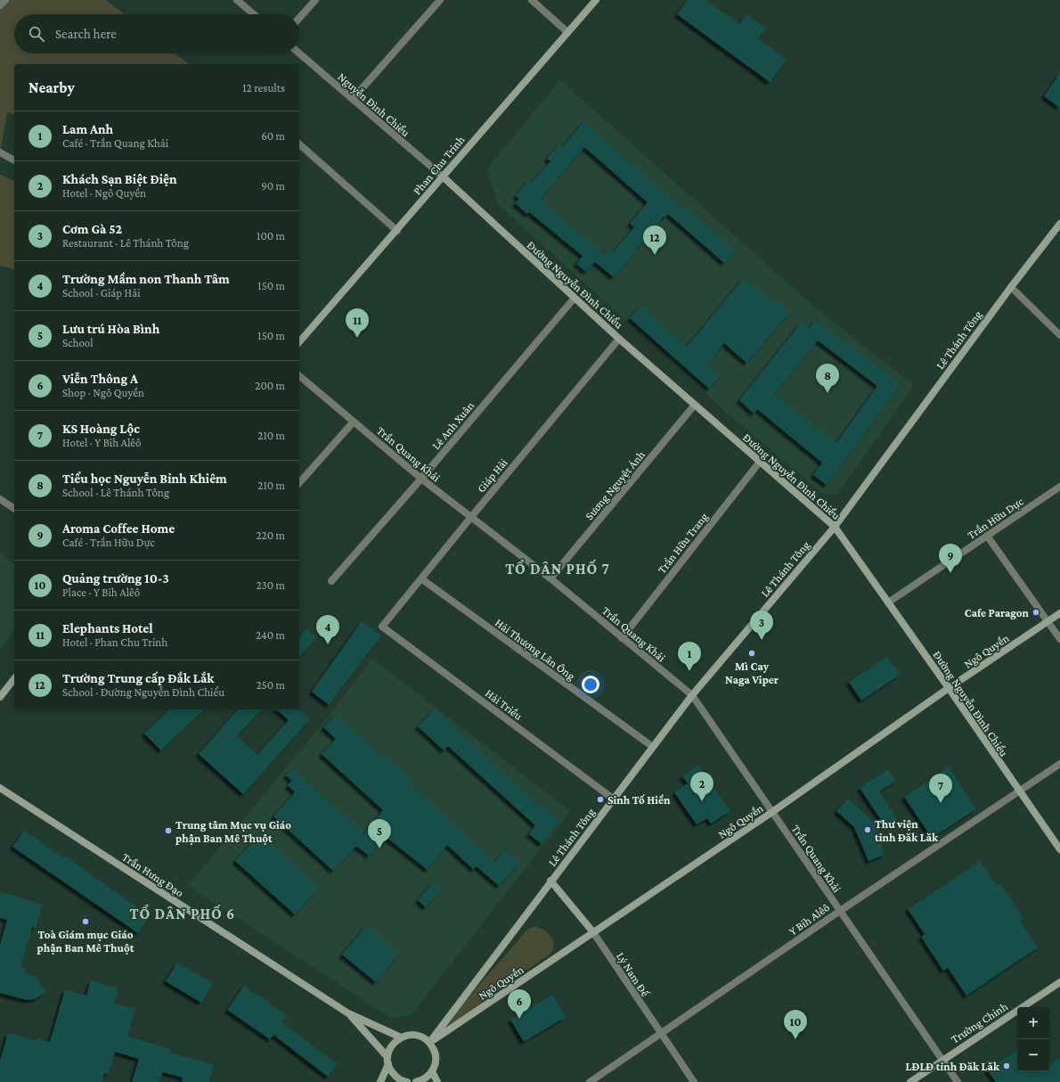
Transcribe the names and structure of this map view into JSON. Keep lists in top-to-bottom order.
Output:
{
  "streets": {
    "street": [
      "Nguyễn Đình Chiểu",
      "Phan Chu Trinh",
      "Đường Nguyễn Đình Chiểu",
      "Lê Thánh Tông",
      "Lê Anh Xuân",
      "Trần Quang Khải",
      "Giáp Hải",
      "Sương Nguyệt Ánh",
      "Trần Hữu Dực",
      "Trần Hữu Trang",
      "Hải Thượng Lãn Ông",
      "Ngô Quyền",
      "Hải Triều",
      "Trần Hưng Đạo",
      "Y Bih Alêô",
      "Lý Nam Đế",
      "Trường Chinh"
    ]
  },
  "crossings": [
    ["Nguyễn Đình Chiểu", "Phan Chu Trinh"],
    ["Nguyễn Đình Chiểu", "Đường Nguyễn Đình Chiểu"],
    ["Phan Chu Trinh", "Đường Nguyễn Đình Chiểu"],
    ["Đường Nguyễn Đình Chiểu", "Lê Thánh Tông"],
    ["Đường Nguyễn Đình Chiểu", "Lê Anh Xuân"],
    ["Đường Nguyễn Đình Chiểu", "Giáp Hải"],
    ["Đường Nguyễn Đình Chiểu", "Sương Nguyệt Ánh"],
    ["Đường Nguyễn Đình Chiểu", "Trần Hữu Dực"],
    ["Đường Nguyễn Đình Chiểu", "Trần Hữu Trang"],
    ["Đường Nguyễn Đình Chiểu", "Ngô Quyền"],
    ["Đường Nguyễn Đình Chiểu", "Y Bih Alêô"],
    ["Lê Thánh Tông", "Trần Quang Khải"],
    ["Lê Thánh Tông", "Hải Thượng Lãn Ông"],
    ["Lê Thánh Tông", "Ngô Quyền"],
    ["Lê Thánh Tông", "Hải Triều"],
    ["Lê Thánh Tông", "Lý Nam Đế"],
    ["Lê Anh Xuân", "Trần Quang Khải"],
    ["Trần Quang Khải", "Giáp Hải"],
    ["Trần Quang Khải", "Sương Nguyệt Ánh"],
    ["Trần Quang Khải", "Trần Hữu Trang"],
    ["Trần Quang Khải", "Ngô Quyền"],
    ["Trần Quang Khải", "Y Bih Alêô"],
    ["Trần Quang Khải", "Trường Chinh"],
    ["Giáp Hải", "Hải Thượng Lãn Ông"],
    ["Giáp Hải", "Hải Triều"],
    ["Ngô Quyền", "Lý Nam Đế"],
    ["Y Bih Alêô", "Lý Nam Đế"]
  ],
  "districts": ["TỔ DÂN PHỐ 7", "TỔ DÂN PHỐ 6"],
  "places": [
    "Cafe Paragon",
    "Mì Cay Naga Viper",
    "Sinh Tố Hiền",
    "Thư viện tỉnh Đăk Lăk",
    "Trung tâm Mục vụ Giáo phận Ban Mê Thuột",
    "Toà Giám mục Giáo phận Ban Mê Thuột",
    "LĐLĐ tỉnh Đăk Lăk"
  ],
  "page": {
    "search": "Search here",
    "heading": ["Nearby", "12 results"],
    "list": [
      {
        "mark": "1",
        "name": "Lam Anh",
        "note": "Café · Trần Quang Khải",
        "value": "60 m"
      },
      {
        "mark": "2",
        "name": "Khách Sạn Biệt Điện",
        "note": "Hotel · Ngô Quyền",
        "value": "90 m"
      },
      {
        "mark": "3",
        "name": "Cơm Gà 52",
        "note": "Restaurant · Lê Thánh Tông",
        "value": "100 m"
      },
      {
        "mark": "4",
        "name": "Trường Mầm non Thanh Tâm",
        "note": "School · Giáp Hải",
        "value": "150 m"
      },
      {
        "mark": "5",
        "name": "Lưu trú Hòa Bình",
        "note": "School",
        "value": "150 m"
      },
      {
        "mark": "6",
        "name": "Viễn Thông A",
        "note": "Shop · Ngô Quyền",
        "value": "200 m"
      },
      {
        "mark": "7",
        "name": "KS Hoàng Lộc",
        "note": "Hotel · Y Bih Alêô",
        "value": "210 m"
      },
      {
        "mark": "8",
        "name": "Tiểu học Nguyễn Bỉnh Khiêm",
        "note": "School · Lê Thánh Tông",
        "value": "210 m"
      },
      {
        "mark": "9",
        "name": "Aroma Coffee Home",
        "note": "Café · Trần Hữu Dực",
        "value": "220 m"
      },
      {
        "mark": "10",
        "name": "Quảng trường 10-3",
        "note": "Place · Y Bih Alêô",
        "value": "230 m"
      },
      {
        "mark": "11",
        "name": "Elephants Hotel",
        "note": "Hotel · Phan Chu Trinh",
        "value": "240 m"
      },
      {
        "mark": "12",
        "name": "Trường Trung cấp Đắk Lắk",
        "note": "School · Đường Nguyễn Đình Chiểu",
        "value": "250 m"
      }
    ],
    "pins": [
      "12",
      "11",
      "8",
      "9",
      "3",
      "4",
      "1",
      "2",
      "7",
      "5",
      "6",
      "10"
    ],
    "map_buttons": ["+", "−"]
  }
}
